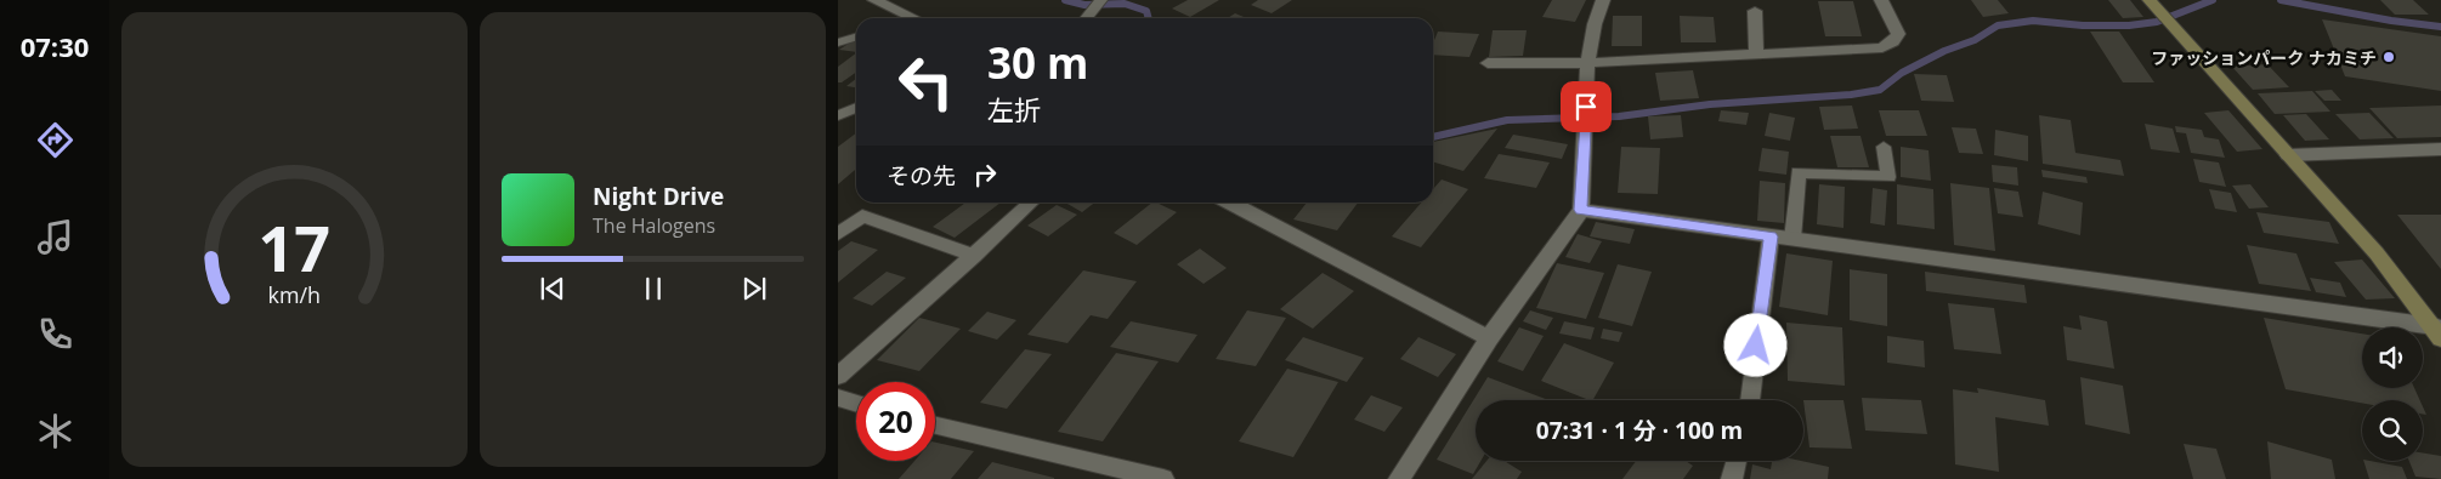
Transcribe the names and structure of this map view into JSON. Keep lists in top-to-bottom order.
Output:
{
  "places": ["ファッションパーク ナカミチ"],
  "page": {
    "tabs": "07:30",
    "turn": ["30 m", "左折"],
    "then": "その先",
    "song": ["Night Drive", "The Halogens"],
    "limit": "20",
    "trip": "07:31 · 1 分 · 100 m",
    "gauge": ["17", "km/h"]
  }
}
